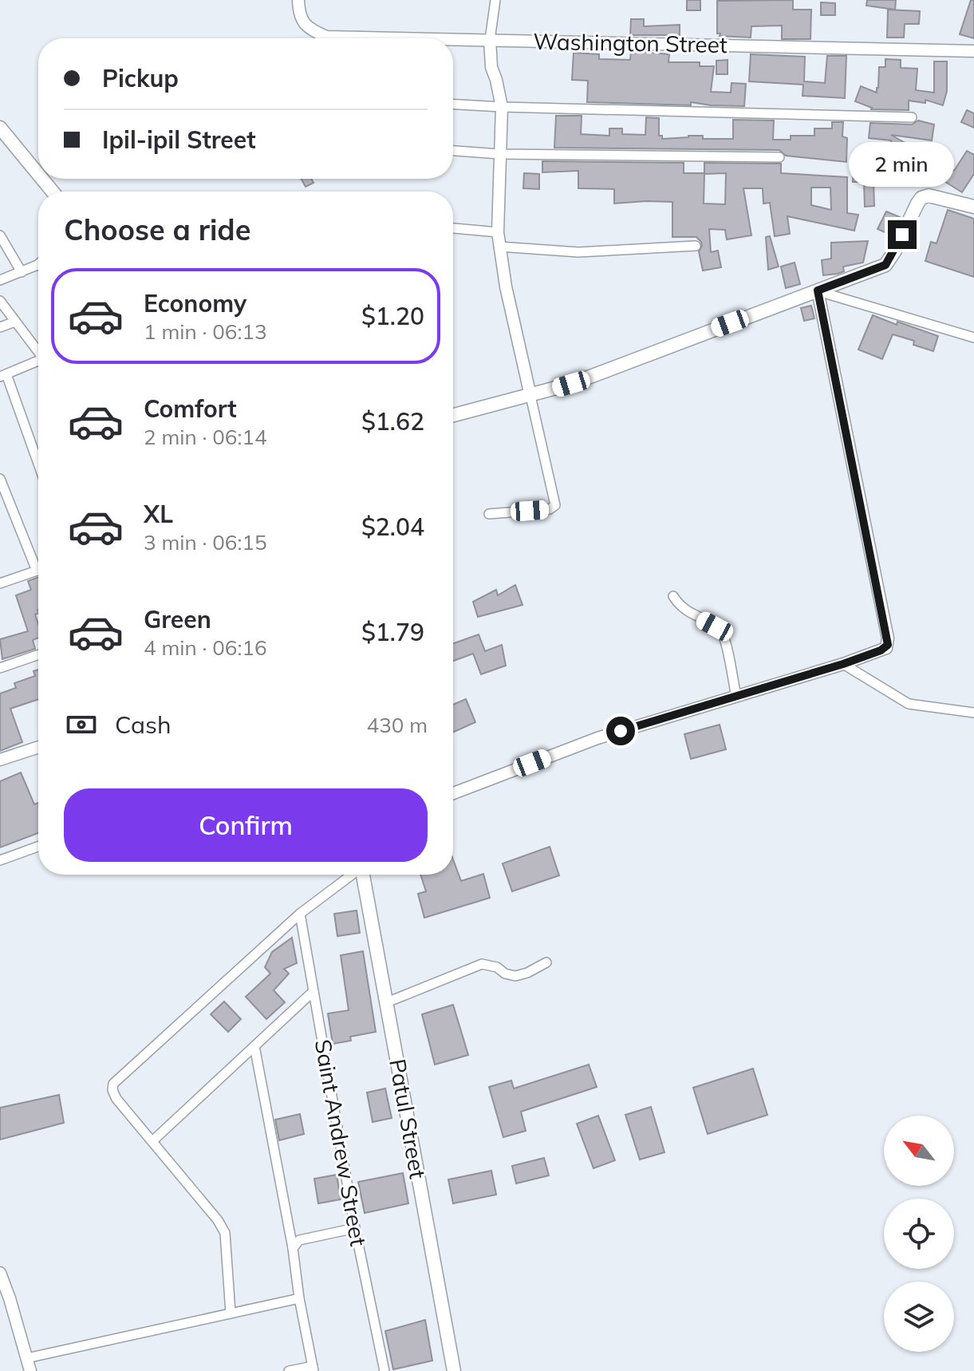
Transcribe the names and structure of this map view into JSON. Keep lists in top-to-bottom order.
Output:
{
  "streets": {
    "main road": ["Patul Street"],
    "street": ["Washington Street", "Saint Andrew Street"]
  },
  "north": "top left",
  "page": {
    "banner": ["Pickup", "Ipil-ipil Street"],
    "bubble": "2 min",
    "heading": "Choose a ride",
    "list": [
      {
        "name": "Economy",
        "note": "1 min · 06:13",
        "value": "$1.20"
      },
      {
        "name": "Comfort",
        "note": "2 min · 06:14",
        "value": "$1.62"
      },
      {
        "name": "XL",
        "note": "3 min · 06:15",
        "value": "$2.04"
      },
      {
        "name": "Green",
        "note": "4 min · 06:16",
        "value": "$1.79"
      }
    ],
    "pay": ["Cash", "430 m"],
    "buttons": "Confirm"
  }
}
